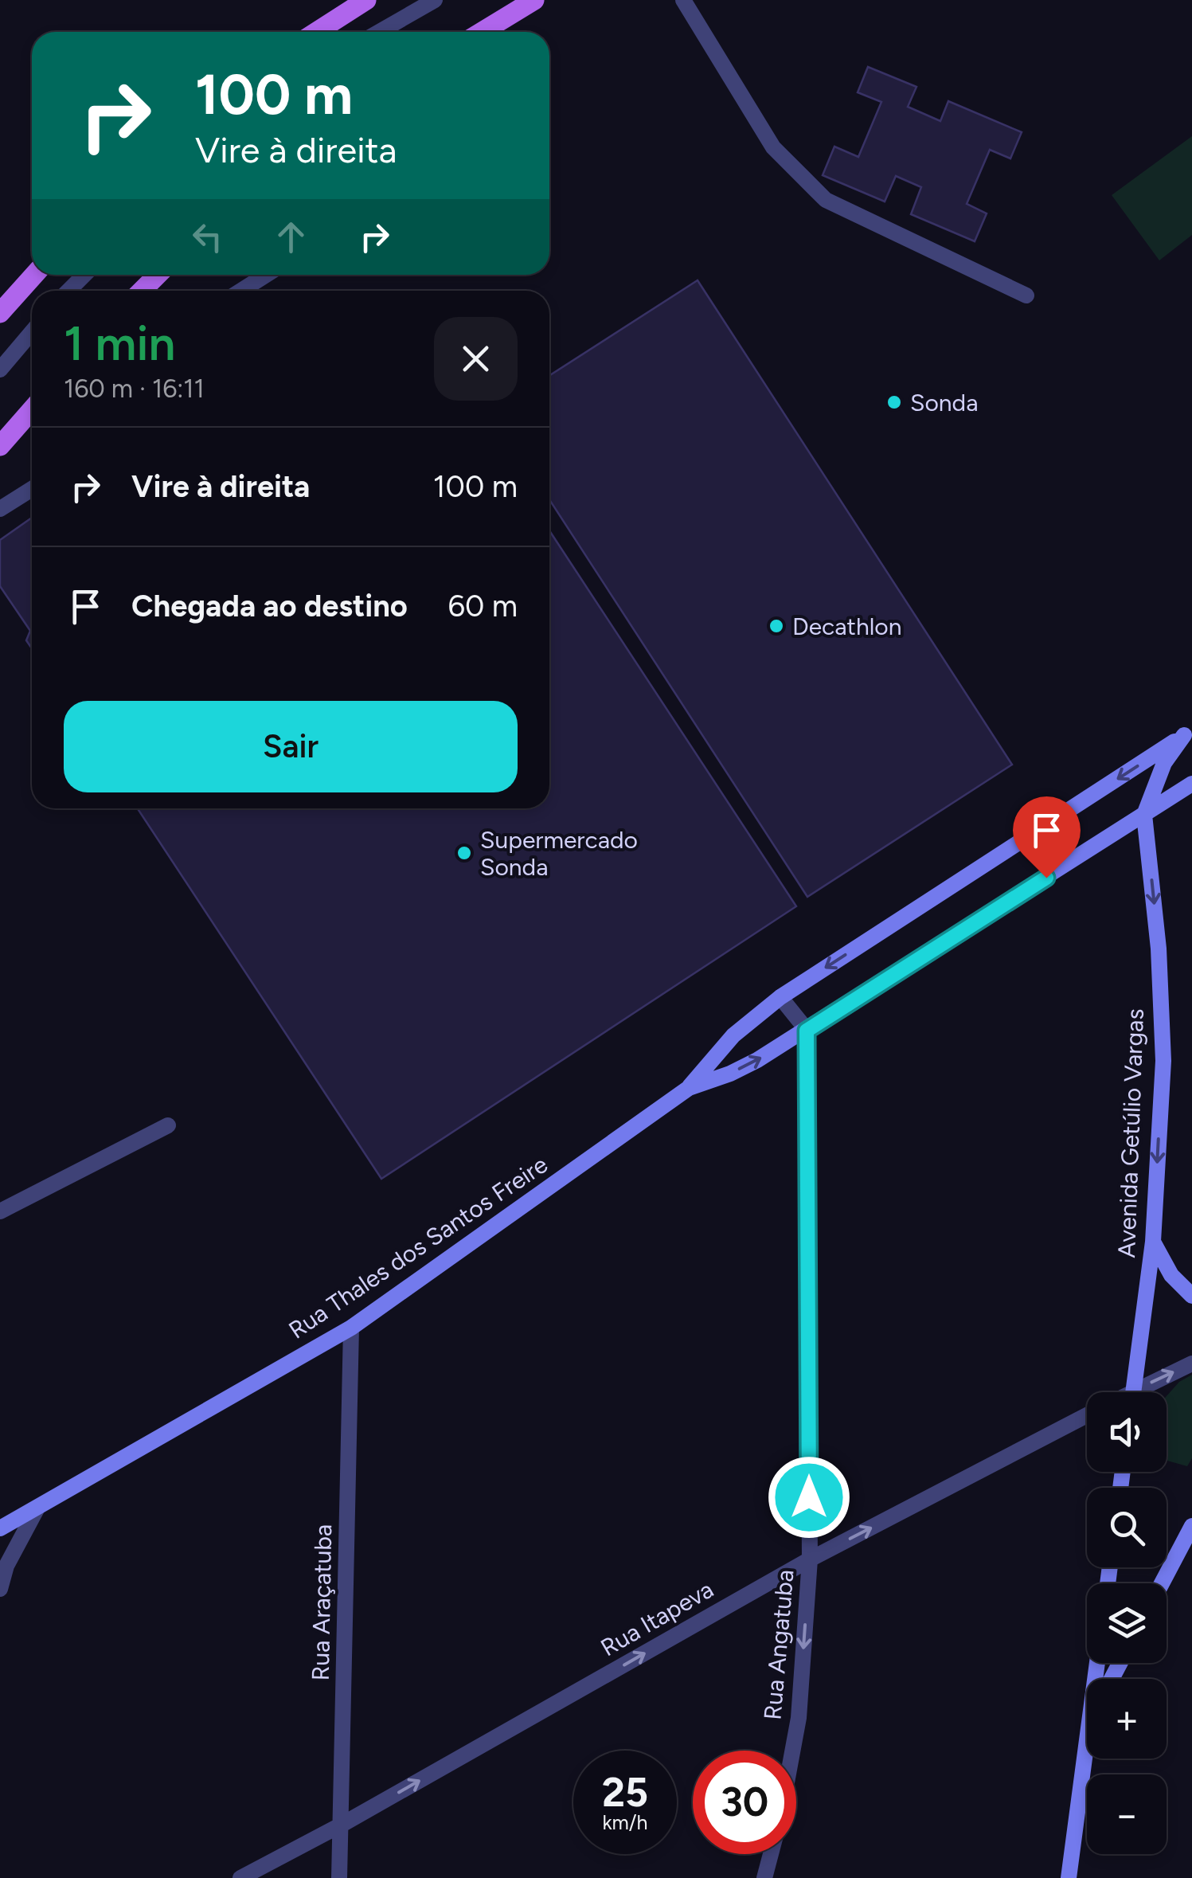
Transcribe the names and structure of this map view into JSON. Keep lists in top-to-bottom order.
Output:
{
  "streets": {
    "street": [
      "Avenida Getúlio Vargas",
      "Rua Thales dos Santos Freire",
      "Rua Araçatuba",
      "Rua Itapeva",
      "Rua Angatuba"
    ]
  },
  "crossings": [
    ["Avenida Getúlio Vargas", "Rua Thales dos Santos Freire"],
    ["Rua Thales dos Santos Freire", "Rua Araçatuba"],
    ["Rua Thales dos Santos Freire", "Rua Angatuba"],
    ["Rua Araçatuba", "Rua Itapeva"],
    ["Rua Itapeva", "Rua Angatuba"]
  ],
  "one_way": ["Avenida Getúlio Vargas", "Rua Itapeva"],
  "places": ["Sonda", "Decathlon", "Supermercado Sonda"],
  "page": {
    "turn": ["100 m", "Vire à direita"],
    "heading": ["1 min", "160 m · 16:11"],
    "list": [
      {
        "name": "Vire à direita",
        "value": "100 m"
      },
      {
        "name": "Chegada ao destino",
        "value": "60 m"
      }
    ],
    "buttons": "Sair",
    "map_buttons": ["+", "−"],
    "speed": "25 km/h",
    "limit": "30"
  }
}
